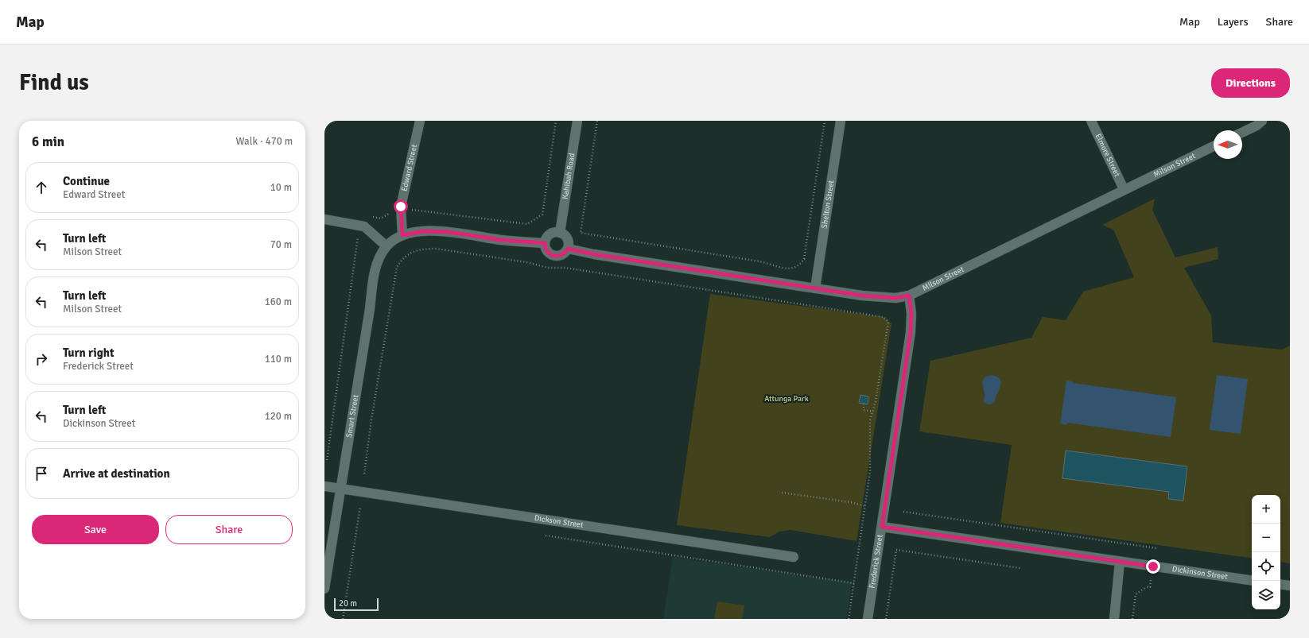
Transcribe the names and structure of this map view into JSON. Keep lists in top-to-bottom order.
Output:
{
  "streets": {
    "street": [
      "Elmore Street",
      "Milson Street",
      "Edward Street",
      "Kahibah Road",
      "Shelton Street",
      "Smart Street",
      "Dickson Street",
      "Frederick Street",
      "Dickinson Street"
    ]
  },
  "crossings": [
    ["Elmore Street", "Milson Street"],
    ["Milson Street", "Kahibah Road"],
    ["Milson Street", "Shelton Street"],
    ["Milson Street", "Frederick Street"],
    ["Smart Street", "Dickson Street"],
    ["Frederick Street", "Dickinson Street"]
  ],
  "parks": ["Attunga Park"],
  "scale_bar": "20 m",
  "north": "left",
  "page": {
    "header": "Map",
    "nav": ["Map", "Layers", "Share"],
    "buttons": [
      "Directions",
      ["Save", "Share"]
    ],
    "title": "Find us",
    "heading": ["6 min", "Walk · 470 m"],
    "list": [
      ["Continue", "Edward Street", "10 m"],
      ["Turn left", "Milson Street", "70 m"],
      ["Turn left", "Milson Street", "160 m"],
      ["Turn right", "Frederick Street", "110 m"],
      ["Turn left", "Dickinson Street", "120 m"],
      "Arrive at destination"
    ],
    "map_buttons": ["+", "−"],
    "scale": "20 m"
  }
}
